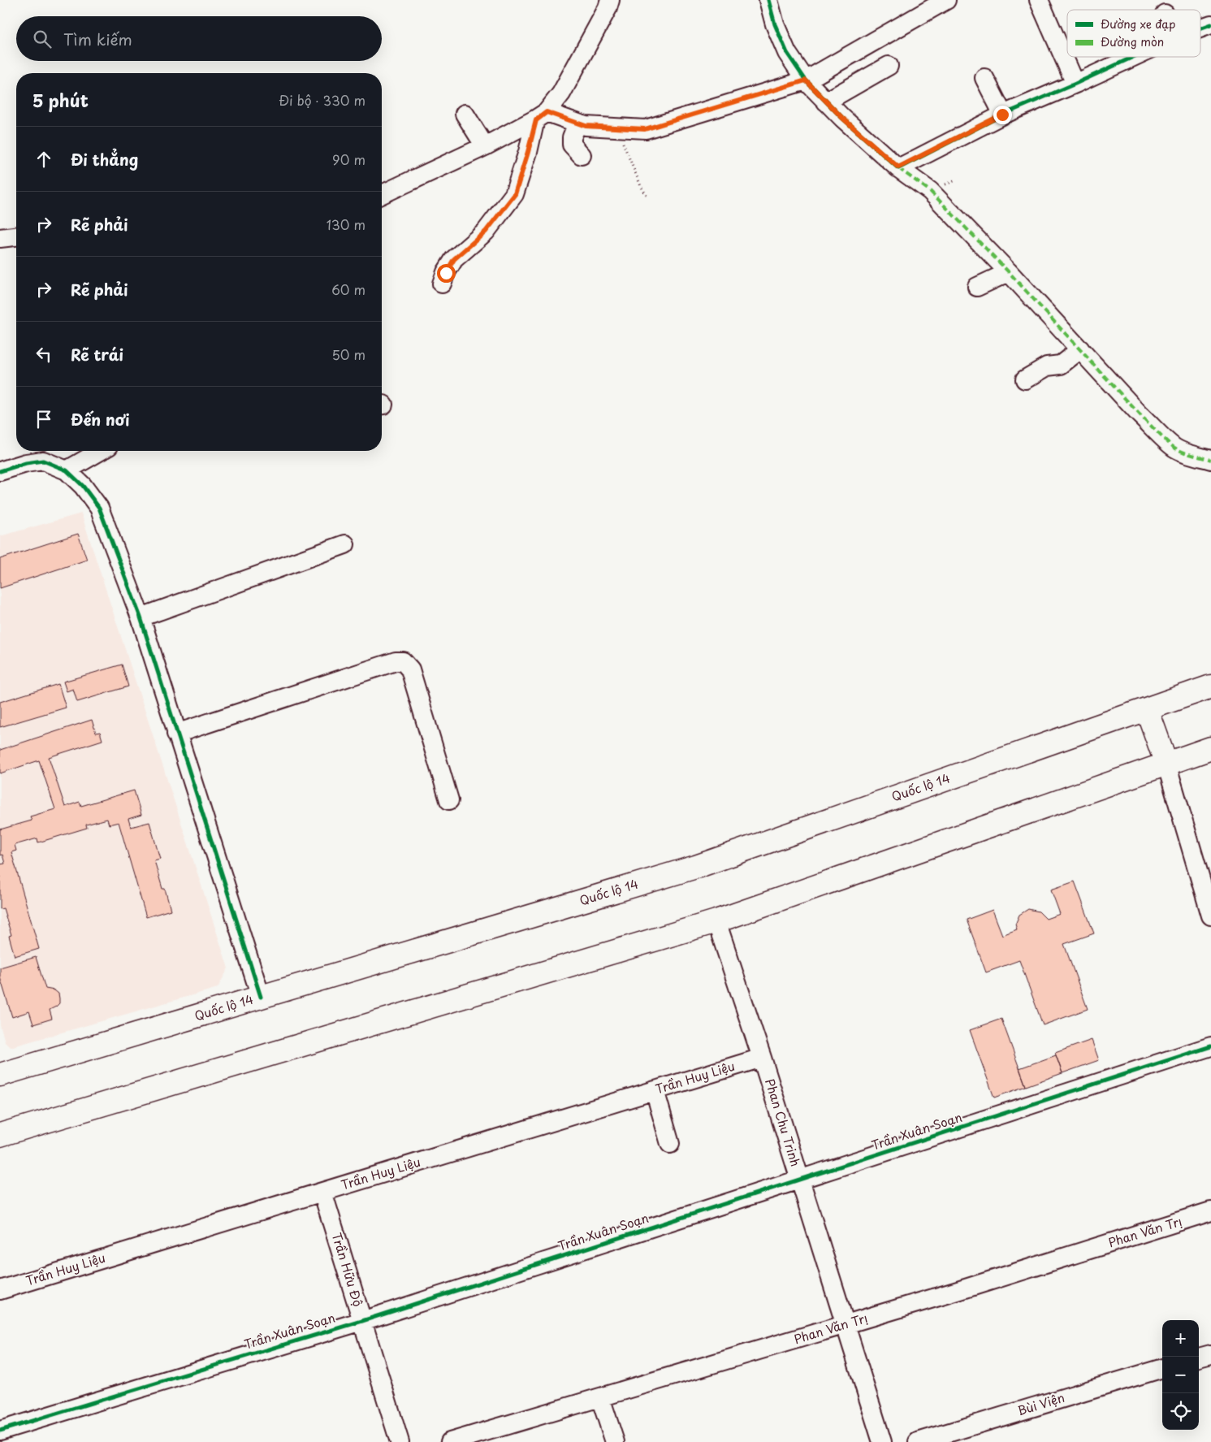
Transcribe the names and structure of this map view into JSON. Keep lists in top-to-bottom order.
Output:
{
  "streets": {
    "highway": ["Quốc lộ 14"],
    "street": [
      "Trần Huy Liệu",
      "Phan Chu Trinh",
      "Trần Xuân Soạn",
      "Phan Văn Trị",
      "Trần Hữu Độ",
      "Bùi Viện"
    ]
  },
  "crossings": [
    ["Trần Huy Liệu", "Phan Chu Trinh"],
    ["Trần Huy Liệu", "Trần Hữu Độ"],
    ["Phan Chu Trinh", "Trần Xuân Soạn"],
    ["Phan Chu Trinh", "Phan Văn Trị"],
    ["Trần Xuân Soạn", "Trần Hữu Độ"]
  ],
  "legend": ["Đường xe đạp", "Đường mòn"],
  "page": {
    "search": "Tìm kiếm",
    "heading": ["5 phút", "Đi bộ · 330 m"],
    "list": [
      ["Đi thẳng", "90 m"],
      ["Rẽ phải", "130 m"],
      ["Rẽ phải", "60 m"],
      ["Rẽ trái", "50 m"],
      "Đến nơi"
    ],
    "map_buttons": ["+", "−"]
  }
}
